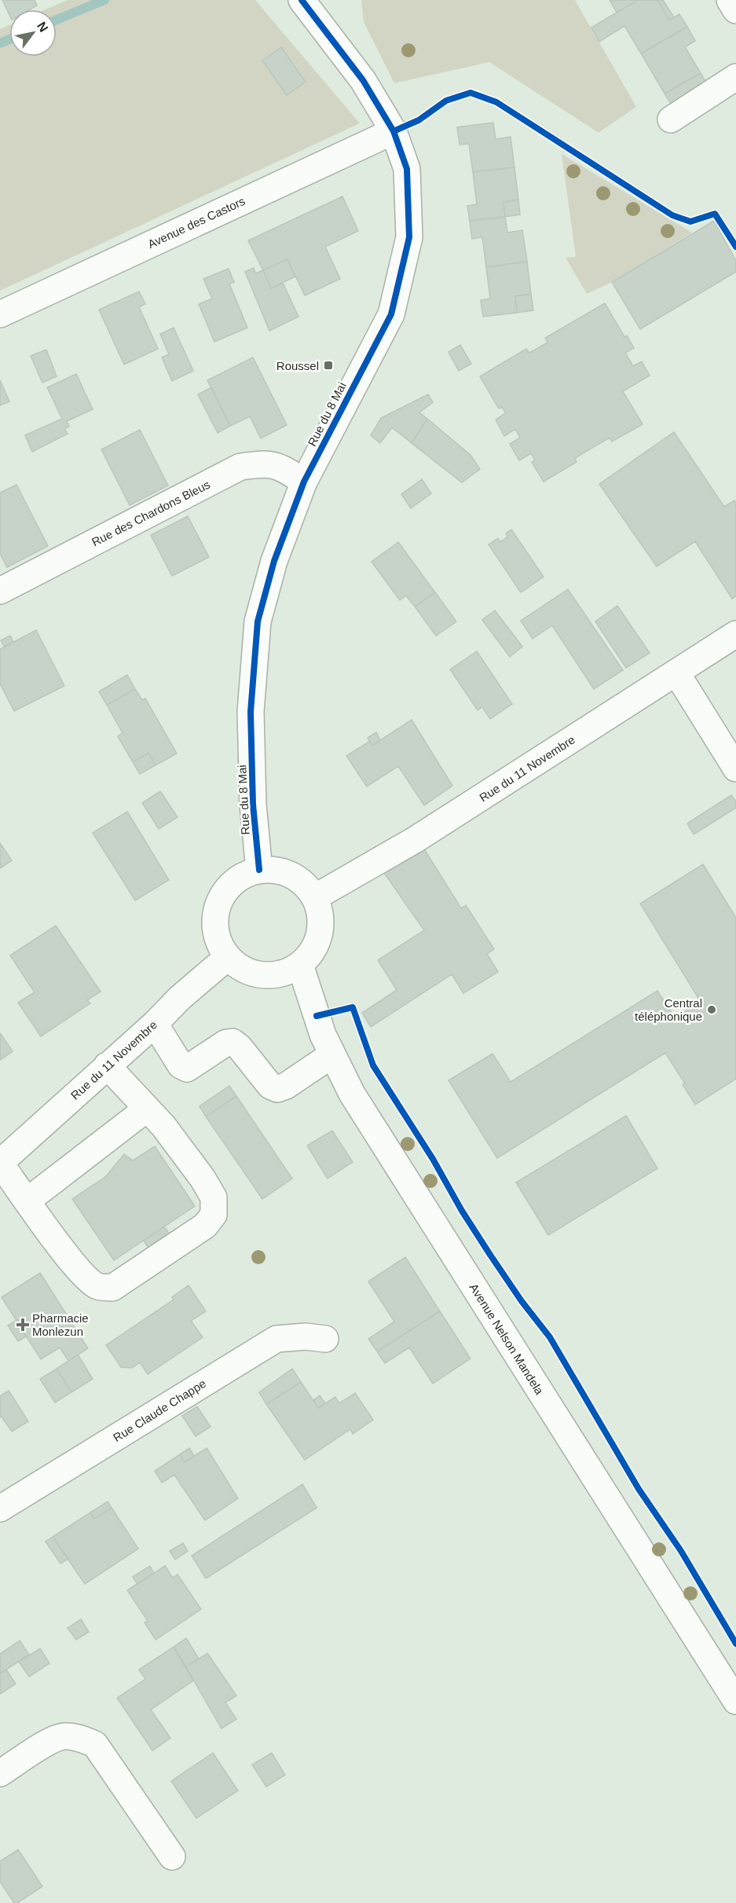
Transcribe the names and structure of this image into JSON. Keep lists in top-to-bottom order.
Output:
{
  "streets": {
    "street": [
      "Avenue des Castors",
      "Rue du 8 Mai",
      "Rue des Chardons Bleus",
      "Rue du 11 Novembre",
      "Avenue Nelson Mandela",
      "Rue Claude Chappe"
    ]
  },
  "crossings": [
    ["Avenue des Castors", "Rue du 8 Mai"],
    ["Rue du 8 Mai", "Rue des Chardons Bleus"],
    ["Rue du 8 Mai", "Rue du 11 Novembre"],
    ["Rue du 8 Mai", "Avenue Nelson Mandela"],
    ["Rue du 11 Novembre", "Avenue Nelson Mandela"]
  ],
  "places": {
    "transit": ["Roussel"],
    "other": ["Central téléphonique"],
    "health": ["Pharmacie Monlezun"]
  },
  "north": "top right"
}
